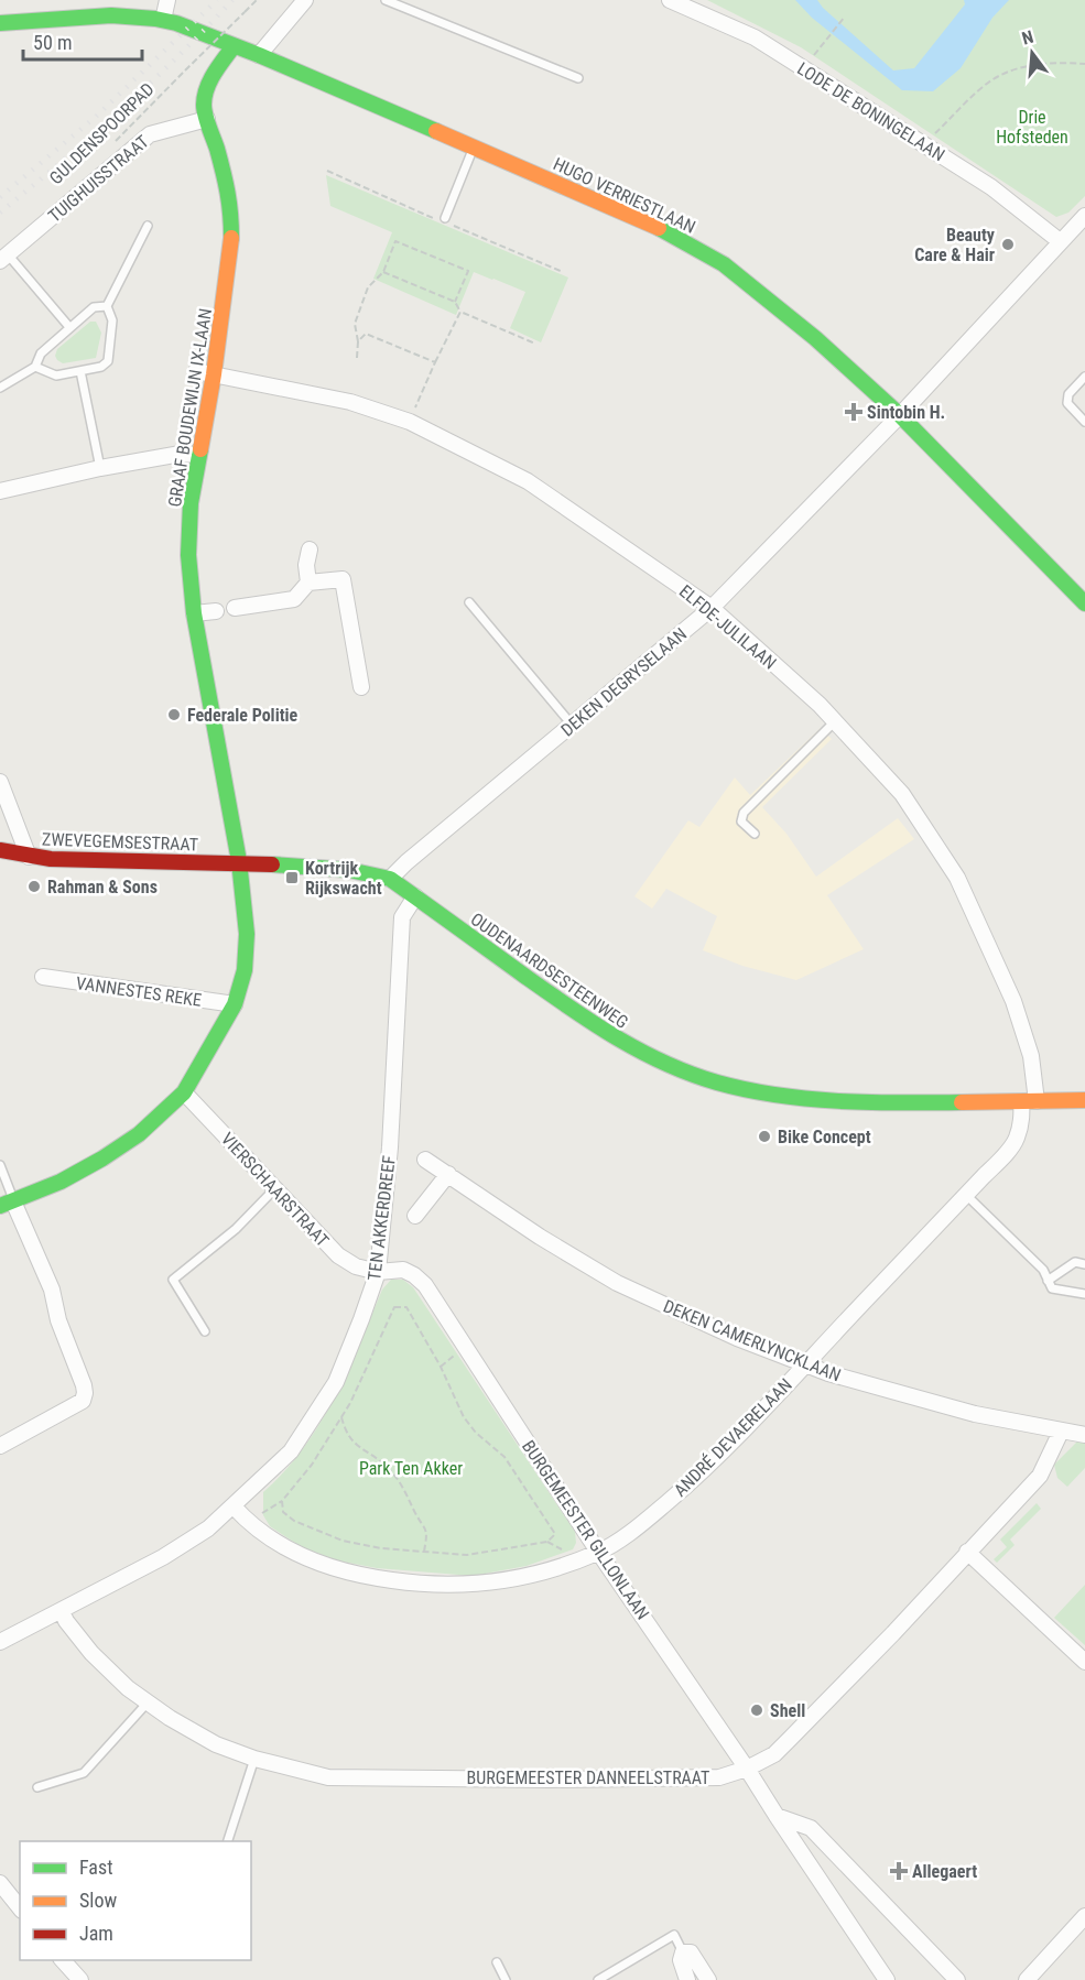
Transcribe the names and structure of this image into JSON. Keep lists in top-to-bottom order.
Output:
{
  "streets": {
    "street": [
      "LODE DE BONINGELAAN",
      "TUIGHUISSTRAAT",
      "HUGO VERRIESTLAAN",
      "GRAAF BOUDEWIJN IX-LAAN",
      "ELFDE-JULILAAN",
      "DEKEN DEGRYSELAAN",
      "ZWEVEGEMSESTRAAT",
      "OUDENAARDSESTEENWEG",
      "VANNESTES REKE",
      "VIERSCHAARSTRAAT",
      "TEN AKKERDREEF",
      "DEKEN CAMERLYNCKLAAN",
      "ANDRÉ DEVAERELAAN",
      "BURGEMEESTER GILLONLAAN",
      "BURGEMEESTER DANNEELSTRAAT"
    ],
    "path": ["GULDENSPOORPAD"]
  },
  "crossings": [
    ["LODE DE BONINGELAAN", "DEKEN DEGRYSELAAN"],
    ["TUIGHUISSTRAAT", "GRAAF BOUDEWIJN IX-LAAN"],
    ["HUGO VERRIESTLAAN", "GRAAF BOUDEWIJN IX-LAAN"],
    ["HUGO VERRIESTLAAN", "DEKEN DEGRYSELAAN"],
    ["GRAAF BOUDEWIJN IX-LAAN", "ELFDE-JULILAAN"],
    ["GRAAF BOUDEWIJN IX-LAAN", "ZWEVEGEMSESTRAAT"],
    ["GRAAF BOUDEWIJN IX-LAAN", "OUDENAARDSESTEENWEG"],
    ["GRAAF BOUDEWIJN IX-LAAN", "VANNESTES REKE"],
    ["GRAAF BOUDEWIJN IX-LAAN", "VIERSCHAARSTRAAT"],
    ["ELFDE-JULILAAN", "DEKEN DEGRYSELAAN"],
    ["ELFDE-JULILAAN", "OUDENAARDSESTEENWEG"],
    ["ELFDE-JULILAAN", "ANDRÉ DEVAERELAAN"],
    ["DEKEN DEGRYSELAAN", "OUDENAARDSESTEENWEG"],
    ["ZWEVEGEMSESTRAAT", "OUDENAARDSESTEENWEG"],
    ["OUDENAARDSESTEENWEG", "TEN AKKERDREEF"],
    ["OUDENAARDSESTEENWEG", "ANDRÉ DEVAERELAAN"],
    ["VIERSCHAARSTRAAT", "TEN AKKERDREEF"],
    ["VIERSCHAARSTRAAT", "BURGEMEESTER GILLONLAAN"],
    ["TEN AKKERDREEF", "ANDRÉ DEVAERELAAN"],
    ["TEN AKKERDREEF", "BURGEMEESTER GILLONLAAN"],
    ["TEN AKKERDREEF", "BURGEMEESTER DANNEELSTRAAT"],
    ["DEKEN CAMERLYNCKLAAN", "ANDRÉ DEVAERELAAN"],
    ["DEKEN CAMERLYNCKLAAN", "BURGEMEESTER DANNEELSTRAAT"],
    ["ANDRÉ DEVAERELAAN", "BURGEMEESTER GILLONLAAN"],
    ["BURGEMEESTER GILLONLAAN", "BURGEMEESTER DANNEELSTRAAT"]
  ],
  "parks": ["Drie Hofsteden", "Park Ten Akker"],
  "places": {
    "other": [
      "Beauty Care & Hair",
      "Federale Politie",
      "Rahman & Sons",
      "Bike Concept",
      "Shell"
    ],
    "health": ["Sintobin H.", "Allegaert"],
    "transit": ["Kortrijk Rijkswacht"]
  },
  "legend": ["Fast", "Slow", "Jam"],
  "scale_bar": "50 m",
  "north": "top"
}
